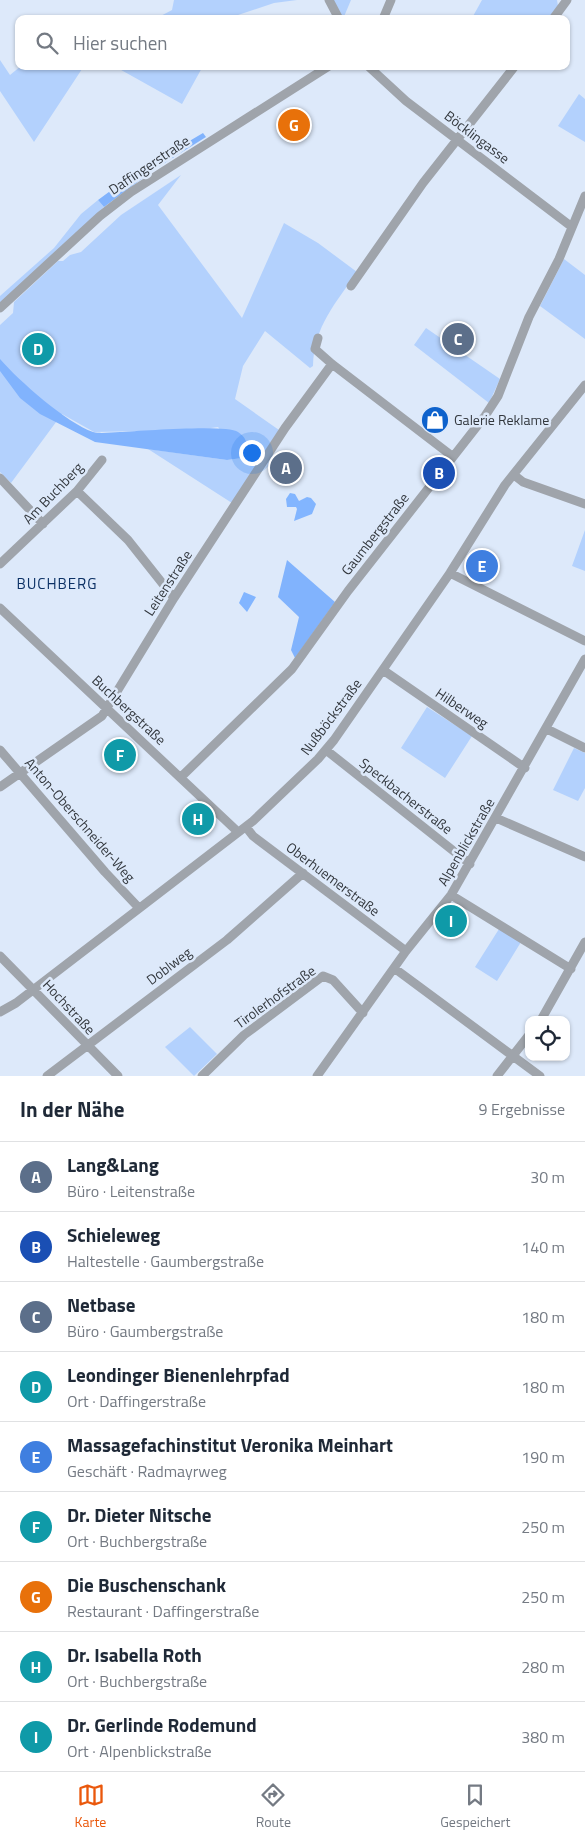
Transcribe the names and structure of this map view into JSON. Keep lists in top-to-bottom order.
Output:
{
  "streets": {
    "street": [
      "Böcklingasse",
      "Daffingerstraße",
      "Am Buchberg",
      "Gaumbergstraße",
      "Leitenstraße",
      "Hilberweg",
      "Buchbergstraße",
      "Nußböckstraße",
      "Speckbacherstraße",
      "Anton-Oberschneider-Weg",
      "Alpenblickstraße",
      "Oberhuemerstraße",
      "Doblweg",
      "Tirolerhofstraße",
      "Hochstraße"
    ]
  },
  "crossings": [
    ["Böcklingasse", "Gaumbergstraße"],
    ["Gaumbergstraße", "Buchbergstraße"],
    ["Leitenstraße", "Buchbergstraße"],
    ["Leitenstraße", "Anton-Oberschneider-Weg"],
    ["Hilberweg", "Nußböckstraße"],
    ["Hilberweg", "Alpenblickstraße"],
    ["Buchbergstraße", "Nußböckstraße"],
    ["Nußböckstraße", "Speckbacherstraße"],
    ["Nußböckstraße", "Anton-Oberschneider-Weg"],
    ["Nußböckstraße", "Oberhuemerstraße"],
    ["Nußböckstraße", "Hochstraße"],
    ["Speckbacherstraße", "Alpenblickstraße"],
    ["Alpenblickstraße", "Oberhuemerstraße"],
    ["Alpenblickstraße", "Tirolerhofstraße"],
    ["Oberhuemerstraße", "Doblweg"],
    ["Doblweg", "Hochstraße"]
  ],
  "districts": ["BUCHBERG"],
  "places": {
    "shop": ["Galerie Reklame"]
  },
  "page": {
    "search": "Hier suchen",
    "pins": [
      "G",
      "C",
      "D",
      "A",
      "B",
      "E",
      "F",
      "H",
      "I"
    ],
    "heading": ["In der Nähe", "9 Ergebnisse"],
    "list": [
      {
        "mark": "A",
        "name": "Lang&Lang",
        "note": "Büro · Leitenstraße",
        "value": "30 m"
      },
      {
        "mark": "B",
        "name": "Schieleweg",
        "note": "Haltestelle · Gaumbergstraße",
        "value": "140 m"
      },
      {
        "mark": "C",
        "name": "Netbase",
        "note": "Büro · Gaumbergstraße",
        "value": "180 m"
      },
      {
        "mark": "D",
        "name": "Leondinger Bienenlehrpfad",
        "note": "Ort · Daffingerstraße",
        "value": "180 m"
      },
      {
        "mark": "E",
        "name": "Massagefachinstitut Veronika Meinhart",
        "note": "Geschäft · Radmayrweg",
        "value": "190 m"
      },
      {
        "mark": "F",
        "name": "Dr. Dieter Nitsche",
        "note": "Ort · Buchbergstraße",
        "value": "250 m"
      },
      {
        "mark": "G",
        "name": "Die Buschenschank",
        "note": "Restaurant · Daffingerstraße",
        "value": "250 m"
      },
      {
        "mark": "H",
        "name": "Dr. Isabella Roth",
        "note": "Ort · Buchbergstraße",
        "value": "280 m"
      },
      {
        "mark": "I",
        "name": "Dr. Gerlinde Rodemund",
        "note": "Ort · Alpenblickstraße",
        "value": "380 m"
      }
    ],
    "nav": ["Karte", "Route", "Gespeichert"]
  }
}
